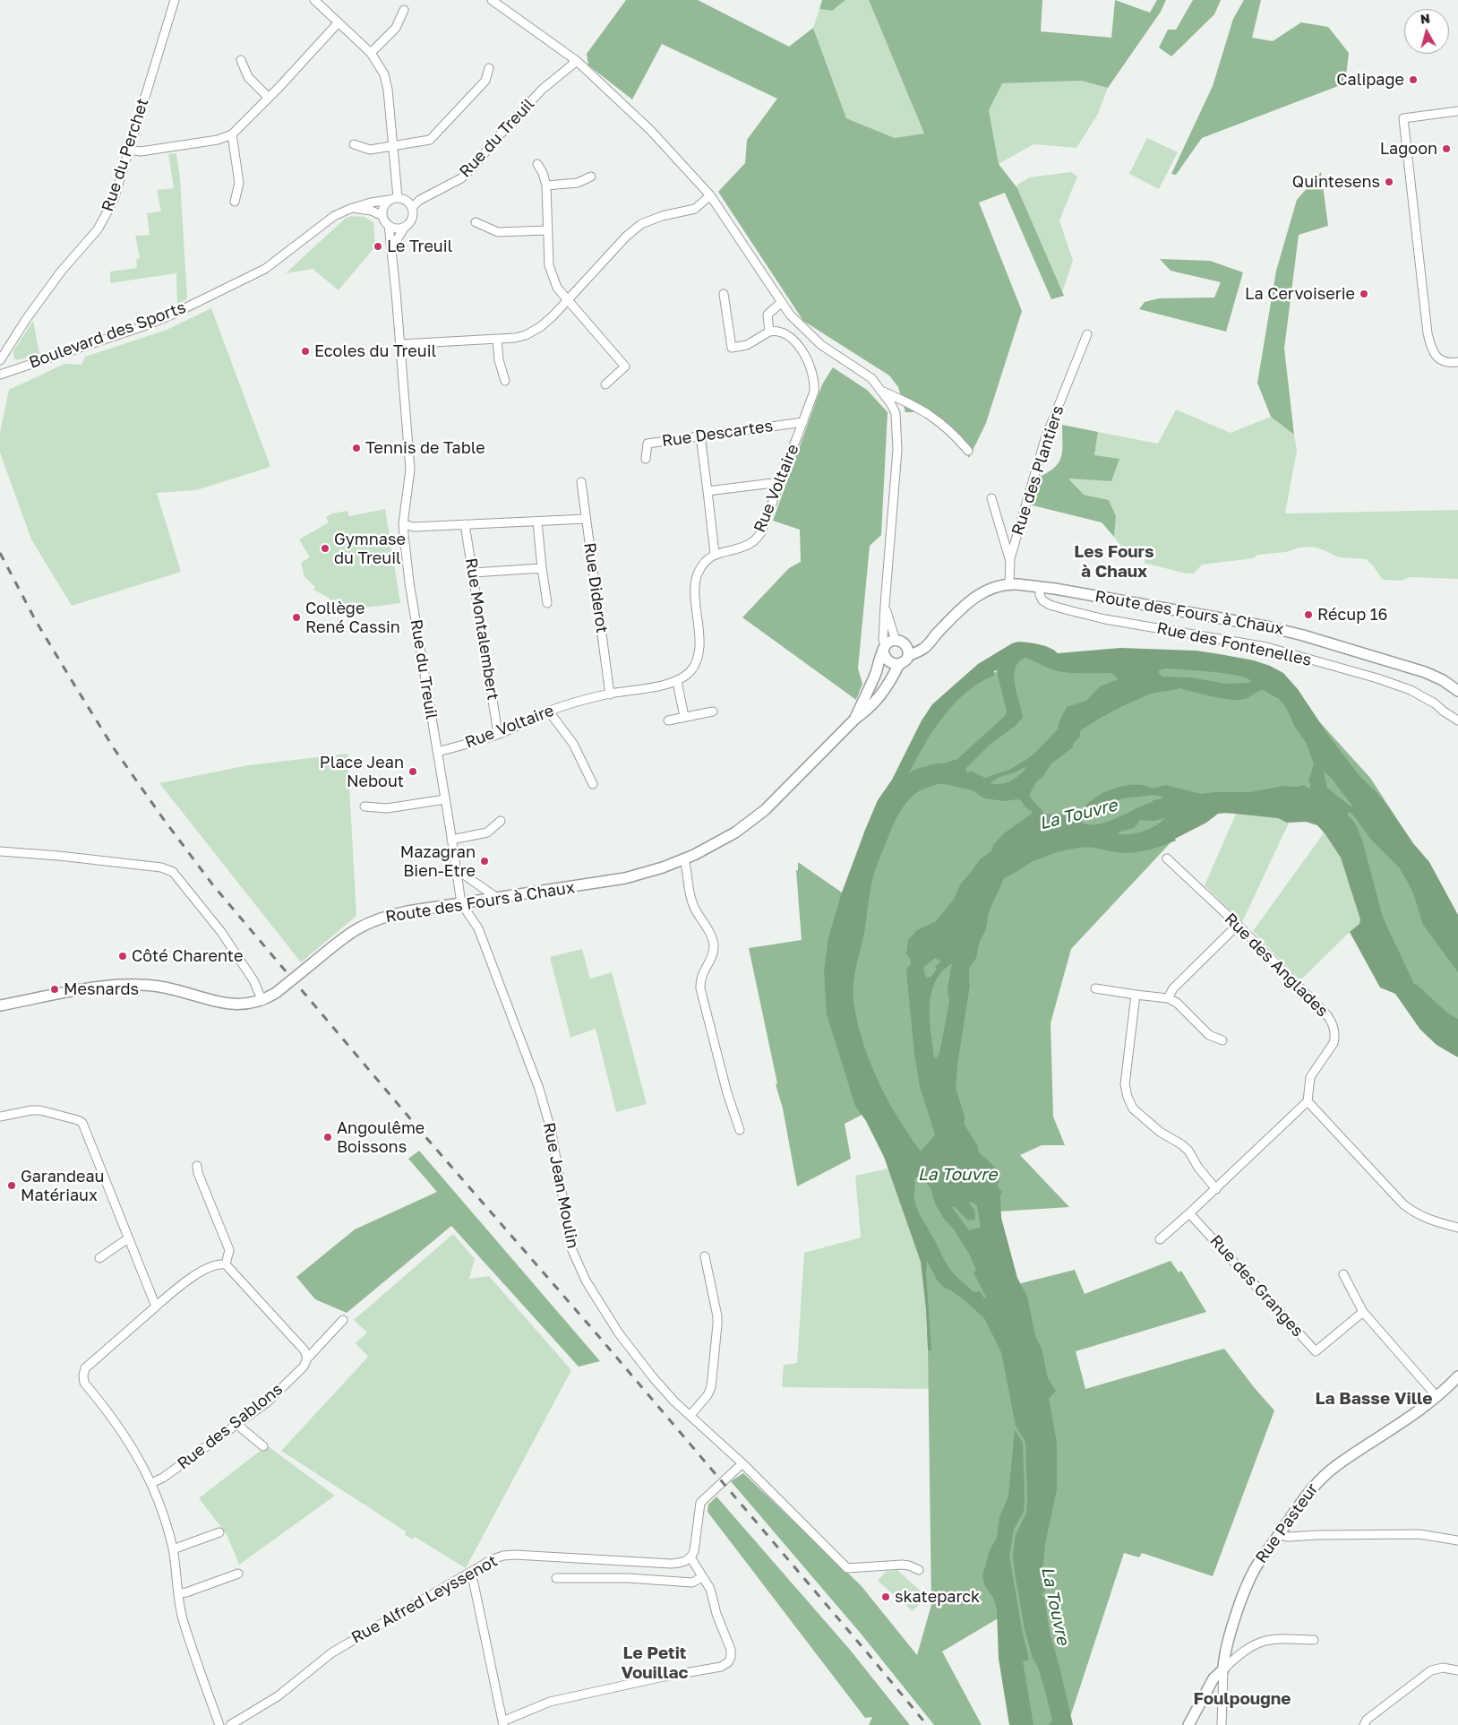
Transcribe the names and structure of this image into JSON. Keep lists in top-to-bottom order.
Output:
{
  "streets": {
    "street": [
      "Rue du Treuil",
      "Rue du Perchet",
      "Boulevard des Sports",
      "Rue Descartes",
      "Rue des Plantiers",
      "Rue Voltaire",
      "Rue Diderot",
      "Route des Fours à Chaux",
      "Rue Montalembert",
      "Rue des Fontenelles",
      "Rue des Anglades",
      "Rue Jean Moulin",
      "Rue des Granges",
      "Rue des Sablons",
      "Rue Pasteur",
      "Rue Alfred Leyssenot"
    ]
  },
  "crossings": [
    ["Rue du Treuil", "Boulevard des Sports"],
    ["Rue du Treuil", "Rue Voltaire"],
    ["Rue du Treuil", "Route des Fours à Chaux"],
    ["Rue du Treuil", "Rue Jean Moulin"],
    ["Rue Descartes", "Rue Voltaire"],
    ["Rue des Plantiers", "Route des Fours à Chaux"],
    ["Rue Voltaire", "Rue Diderot"],
    ["Rue Voltaire", "Rue Montalembert"],
    ["Route des Fours à Chaux", "Rue des Fontenelles"],
    ["Route des Fours à Chaux", "Rue Jean Moulin"]
  ],
  "districts": [
    "Les Fours à Chaux",
    "La Basse Ville",
    "Le Petit Vouillac",
    "Foulpougne"
  ],
  "water": ["La Touvre"],
  "places": [
    "Calipage",
    "Lagoon",
    "Quintesens",
    "Le Treuil",
    "La Cervoiserie",
    "Ecoles du Treuil",
    "Tennis de Table",
    "Gymnase du Treuil",
    "Récup 16",
    "Collège René Cassin",
    "Place Jean Nebout",
    "Mazagran Bien-Etre",
    "Côté Charente",
    "Mesnards",
    "Angoulême Boissons",
    "Garandeau Matériaux",
    "skateparck"
  ],
  "north": "top"
}
